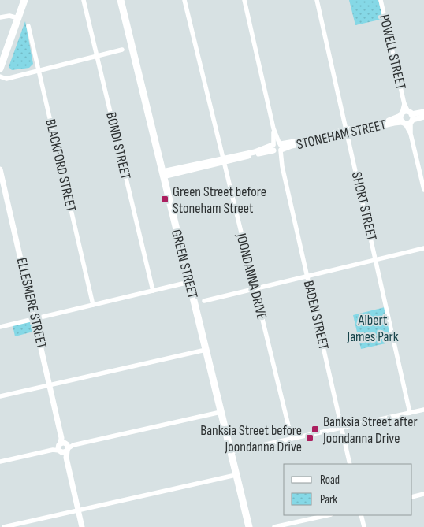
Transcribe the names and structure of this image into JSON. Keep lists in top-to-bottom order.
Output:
{
  "streets": {
    "main road": ["GREEN STREET"],
    "street": [
      "POWELL STREET",
      "STONEHAM STREET",
      "BONDI STREET",
      "BLACKFORD STREET",
      "SHORT STREET",
      "JOONDANNA DRIVE",
      "ELLESMERE STREET",
      "BADEN STREET"
    ]
  },
  "crossings": [
    ["POWELL STREET", "STONEHAM STREET"],
    ["STONEHAM STREET", "SHORT STREET"],
    ["STONEHAM STREET", "GREEN STREET"],
    ["STONEHAM STREET", "JOONDANNA DRIVE"],
    ["STONEHAM STREET", "BADEN STREET"]
  ],
  "parks": ["Albert James Park"],
  "places": {
    "transit": ["Green Street before Stoneham Street", "Banksia Street after Joondanna Drive", "Banksia Street before Joondanna Drive"]
  },
  "legend": ["Road", "Park"]
}
